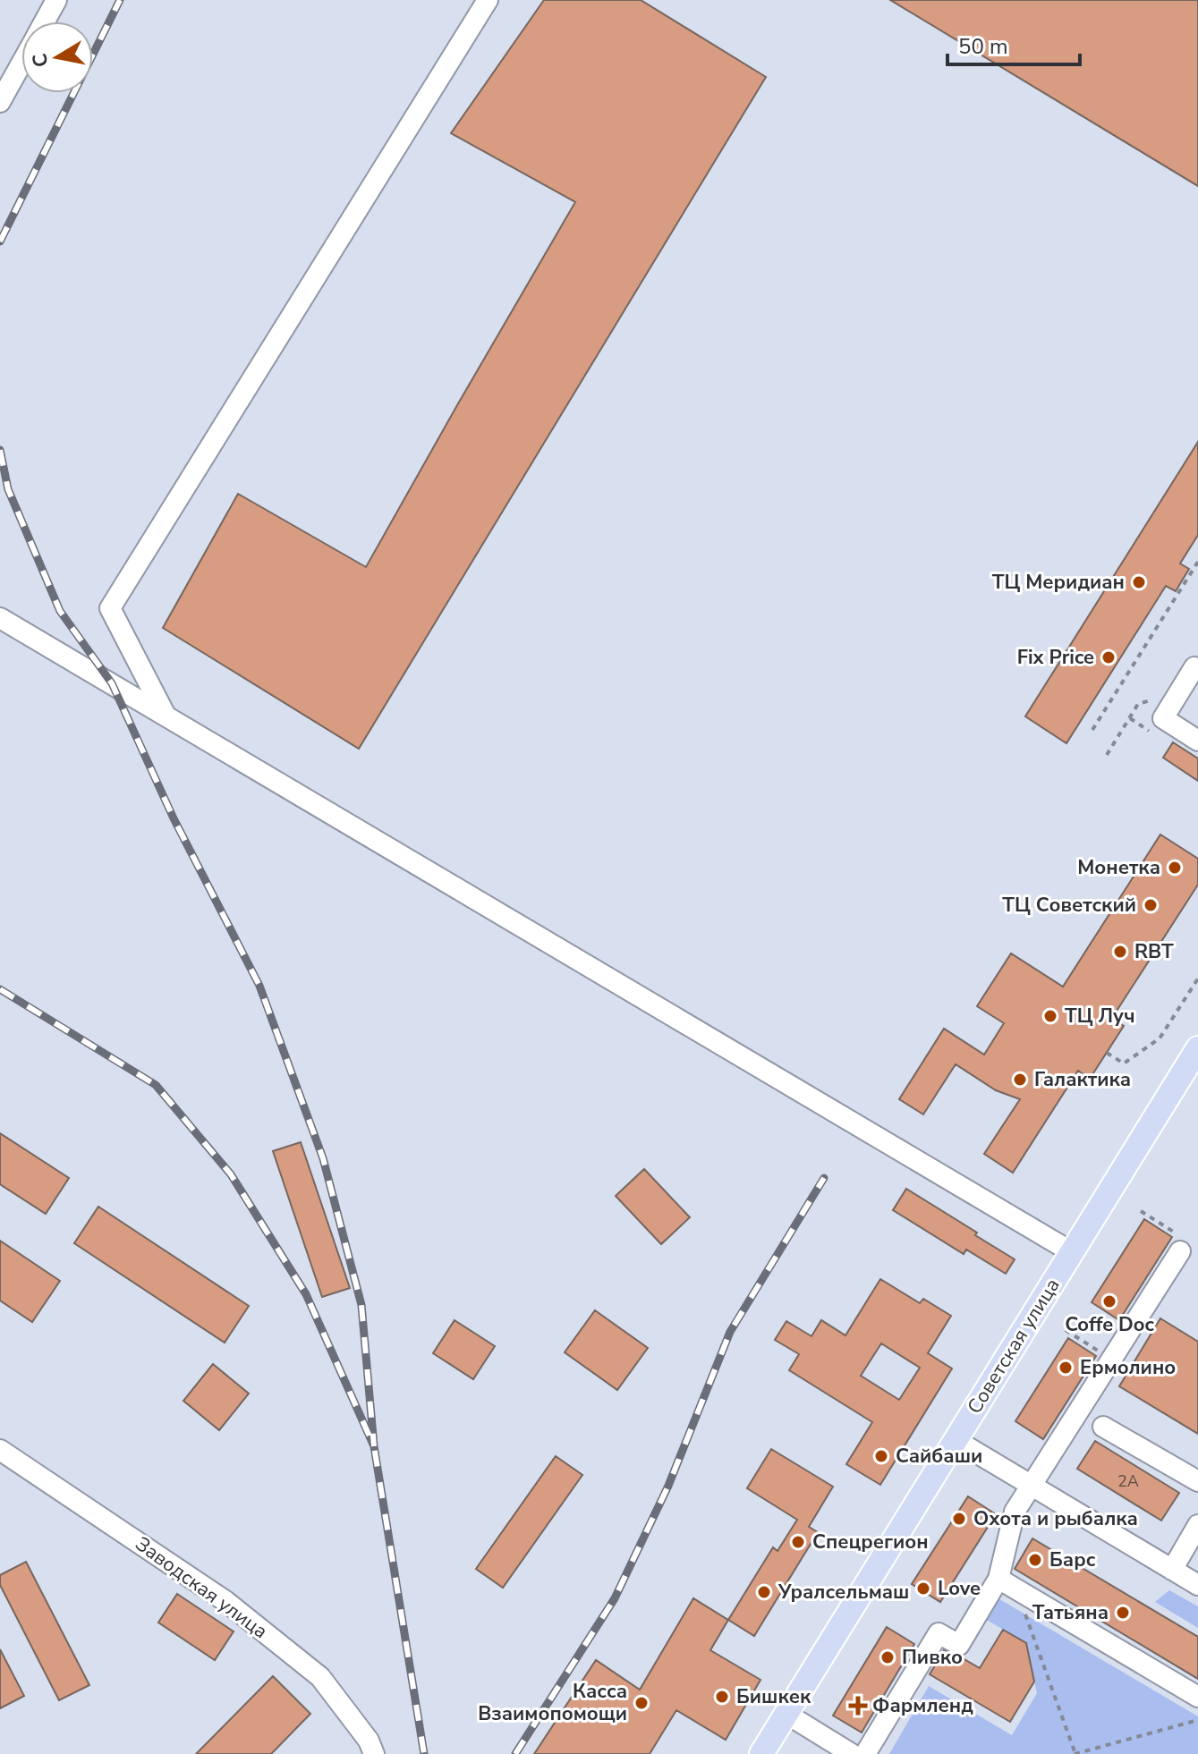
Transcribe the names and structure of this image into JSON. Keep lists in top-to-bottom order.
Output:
{
  "streets": {
    "main road": ["Советская улица"],
    "street": ["Заводская улица"]
  },
  "places": {
    "other": [
      "ТЦ Меридиан",
      "Fix Price",
      "Монетка",
      "ТЦ Советский",
      "RBT",
      "ТЦ Луч",
      "Галактика",
      "Coffe Doc",
      "Ермолино",
      "Сайбаши",
      "Охота и рыбалка",
      "Спецрегион",
      "Барс",
      "Love",
      "Уралсельмаш",
      "Татьяна",
      "Пивко",
      "Бишкек",
      "Касса Взаимопомощи"
    ],
    "health": ["Фармленд"]
  },
  "house_numbers": ["2А"],
  "scale_bar": "50 m",
  "north": "left"
}
